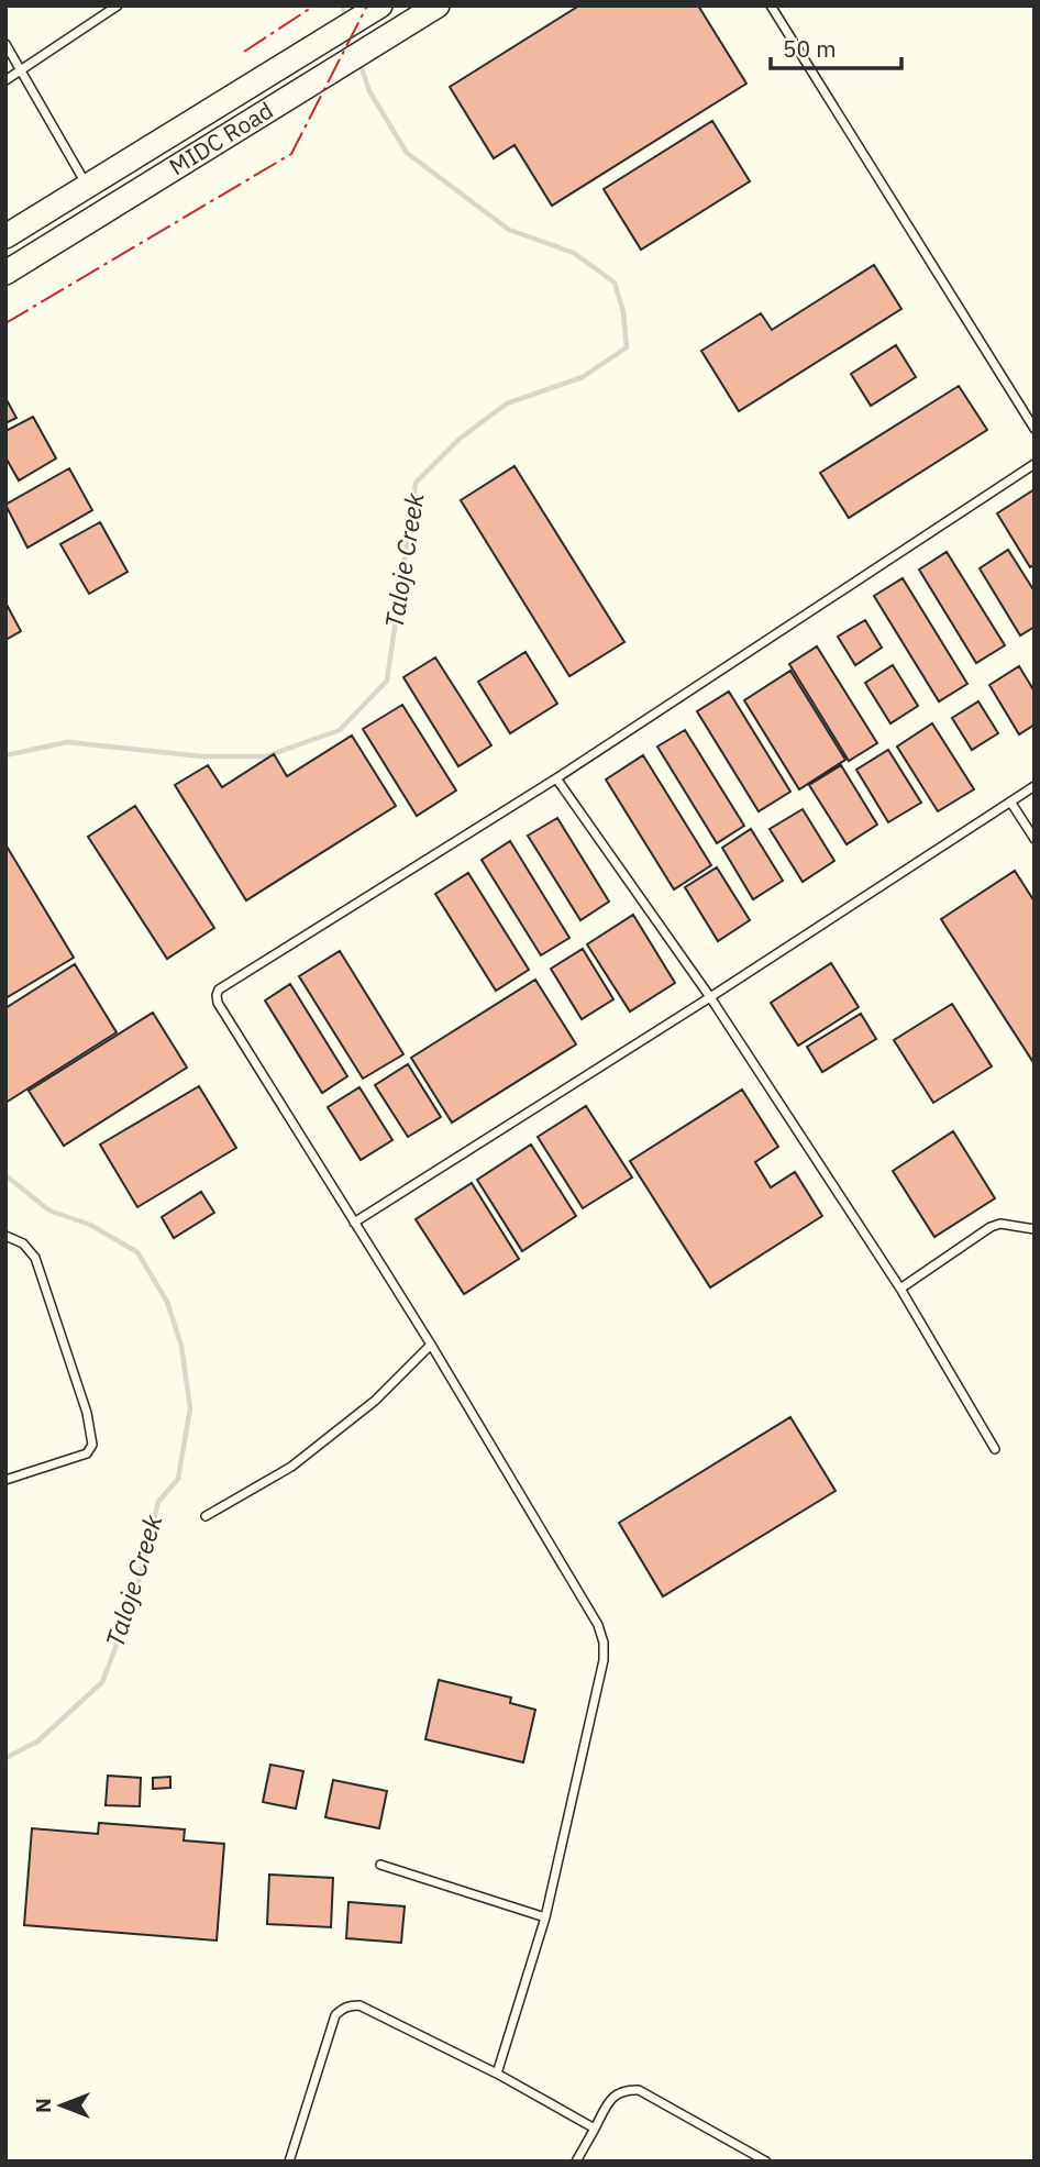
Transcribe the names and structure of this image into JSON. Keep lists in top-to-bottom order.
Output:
{
  "streets": {
    "main road": ["MIDC Road"]
  },
  "water": ["Taloje Creek"],
  "scale_bar": "50 m",
  "north": "left"
}
